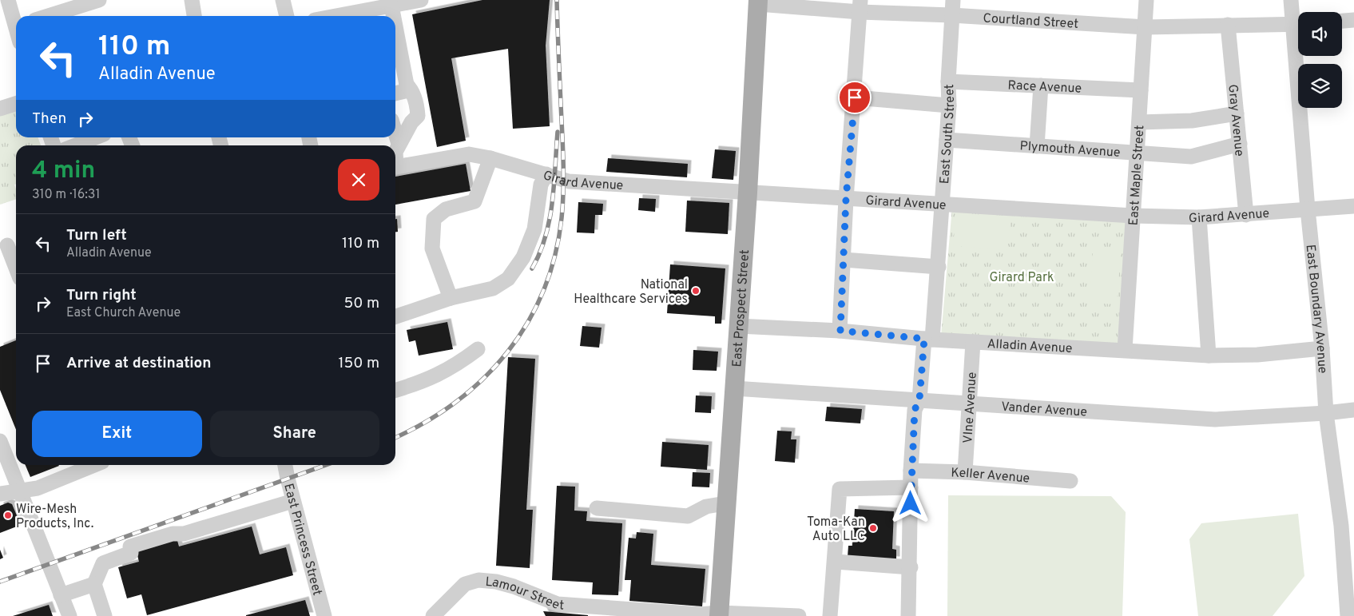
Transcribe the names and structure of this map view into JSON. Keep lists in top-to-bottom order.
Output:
{
  "streets": {
    "main road": ["East Prospect Street"],
    "street": [
      "Courtland Street",
      "Race Avenue",
      "Gray Avenue",
      "East South Street",
      "Plymouth Avenue",
      "East Maple Street",
      "Girard Avenue",
      "East Boundary Avenue",
      "Alladin Avenue",
      "VIne Avenue",
      "Vander Avenue",
      "Keller Avenue",
      "East Princess Street",
      "Lamour Street"
    ]
  },
  "crossings": [
    ["Courtland Street", "Gray Avenue"],
    ["Courtland Street", "East South Street"],
    ["Courtland Street", "East Maple Street"],
    ["Courtland Street", "East Prospect Street"],
    ["Race Avenue", "East South Street"],
    ["Race Avenue", "East Maple Street"],
    ["Gray Avenue", "Plymouth Avenue"],
    ["Gray Avenue", "Girard Avenue"],
    ["East South Street", "Plymouth Avenue"],
    ["East South Street", "Girard Avenue"],
    ["East South Street", "Alladin Avenue"],
    ["East South Street", "Vander Avenue"],
    ["East South Street", "Keller Avenue"],
    ["Plymouth Avenue", "East Maple Street"],
    ["East Maple Street", "Girard Avenue"],
    ["East Maple Street", "Alladin Avenue"],
    ["Girard Avenue", "East Prospect Street"],
    ["Girard Avenue", "East Boundary Avenue"],
    ["East Prospect Street", "Alladin Avenue"],
    ["East Prospect Street", "Vander Avenue"],
    ["East Prospect Street", "Lamour Street"],
    ["East Boundary Avenue", "Alladin Avenue"],
    ["East Boundary Avenue", "Vander Avenue"],
    ["Alladin Avenue", "VIne Avenue"],
    ["VIne Avenue", "Vander Avenue"],
    ["VIne Avenue", "Keller Avenue"]
  ],
  "parks": ["Girard Park"],
  "places": ["National Healthcare Services", "Wire-Mesh Products, Inc.", "Toma-Kan Auto LLC"],
  "page": {
    "turn": ["110 m", "Alladin Avenue"],
    "then": "Then",
    "heading": ["4 min", "310 m · 16:31"],
    "list": [
      {
        "name": "Turn left",
        "note": "Alladin Avenue",
        "value": "110 m"
      },
      {
        "name": "Turn right",
        "note": "East Church Avenue",
        "value": "50 m"
      },
      {
        "name": "Arrive at destination",
        "value": "150 m"
      }
    ],
    "buttons": ["Exit", "Share"]
  }
}
